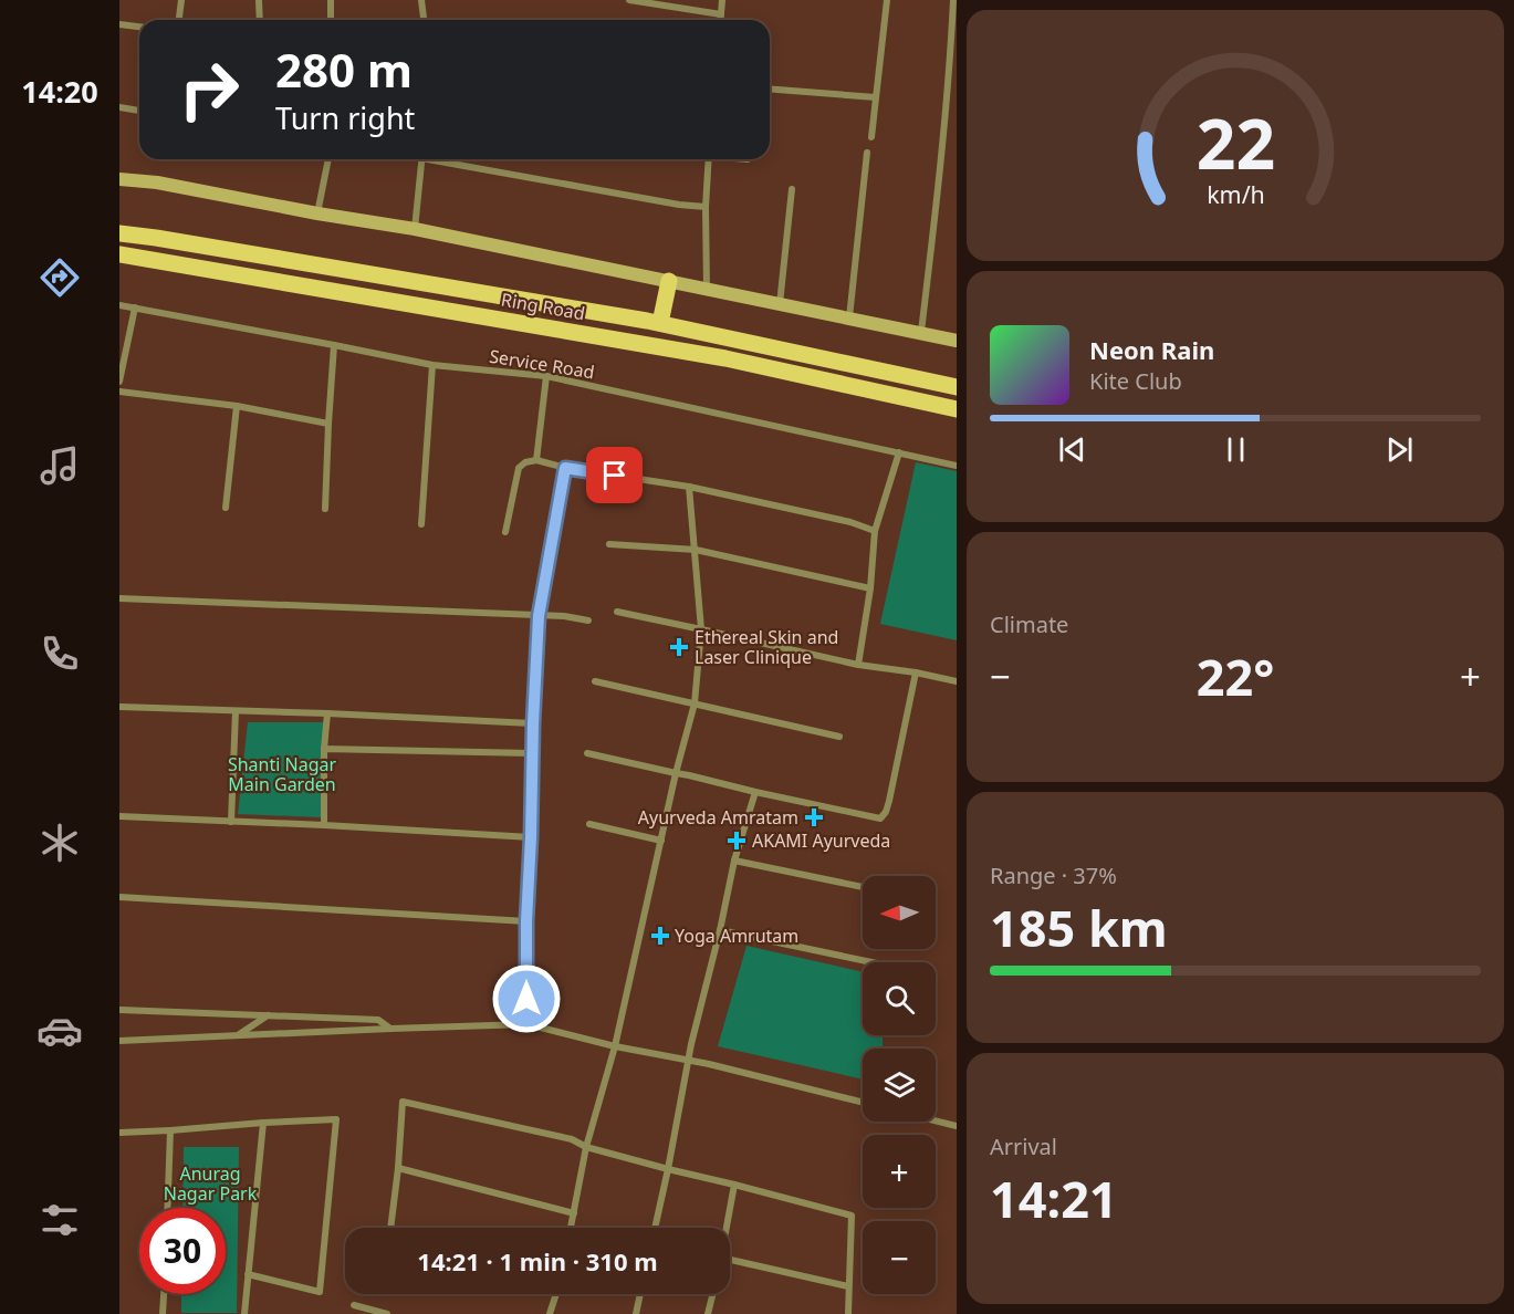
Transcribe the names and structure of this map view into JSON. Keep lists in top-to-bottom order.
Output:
{
  "streets": {
    "main road": ["Ring Road"],
    "street": ["Service Road"]
  },
  "parks": ["Shanti Nagar Main Garden", "Anurag Nagar Park"],
  "places": {
    "health": [
      "Ethereal Skin and Laser Clinique",
      "Ayurveda Amratam",
      "AKAMI Ayurveda",
      "Yoga Amrutam"
    ]
  },
  "north": "left",
  "page": {
    "tabs": "14:20",
    "turn": ["280 m", "Turn right"],
    "song": ["Neon Rain", "Kite Club"],
    "tile": [
      "Climate",
      ["Range · 37%", "185 km"],
      ["Arrival", "14:21"]
    ],
    "heat": ["−", "22°", "+"],
    "map_buttons": ["+", "−"],
    "limit": "30",
    "trip": "14:21 · 1 min · 310 m",
    "gauge": ["22", "km/h"]
  }
}
